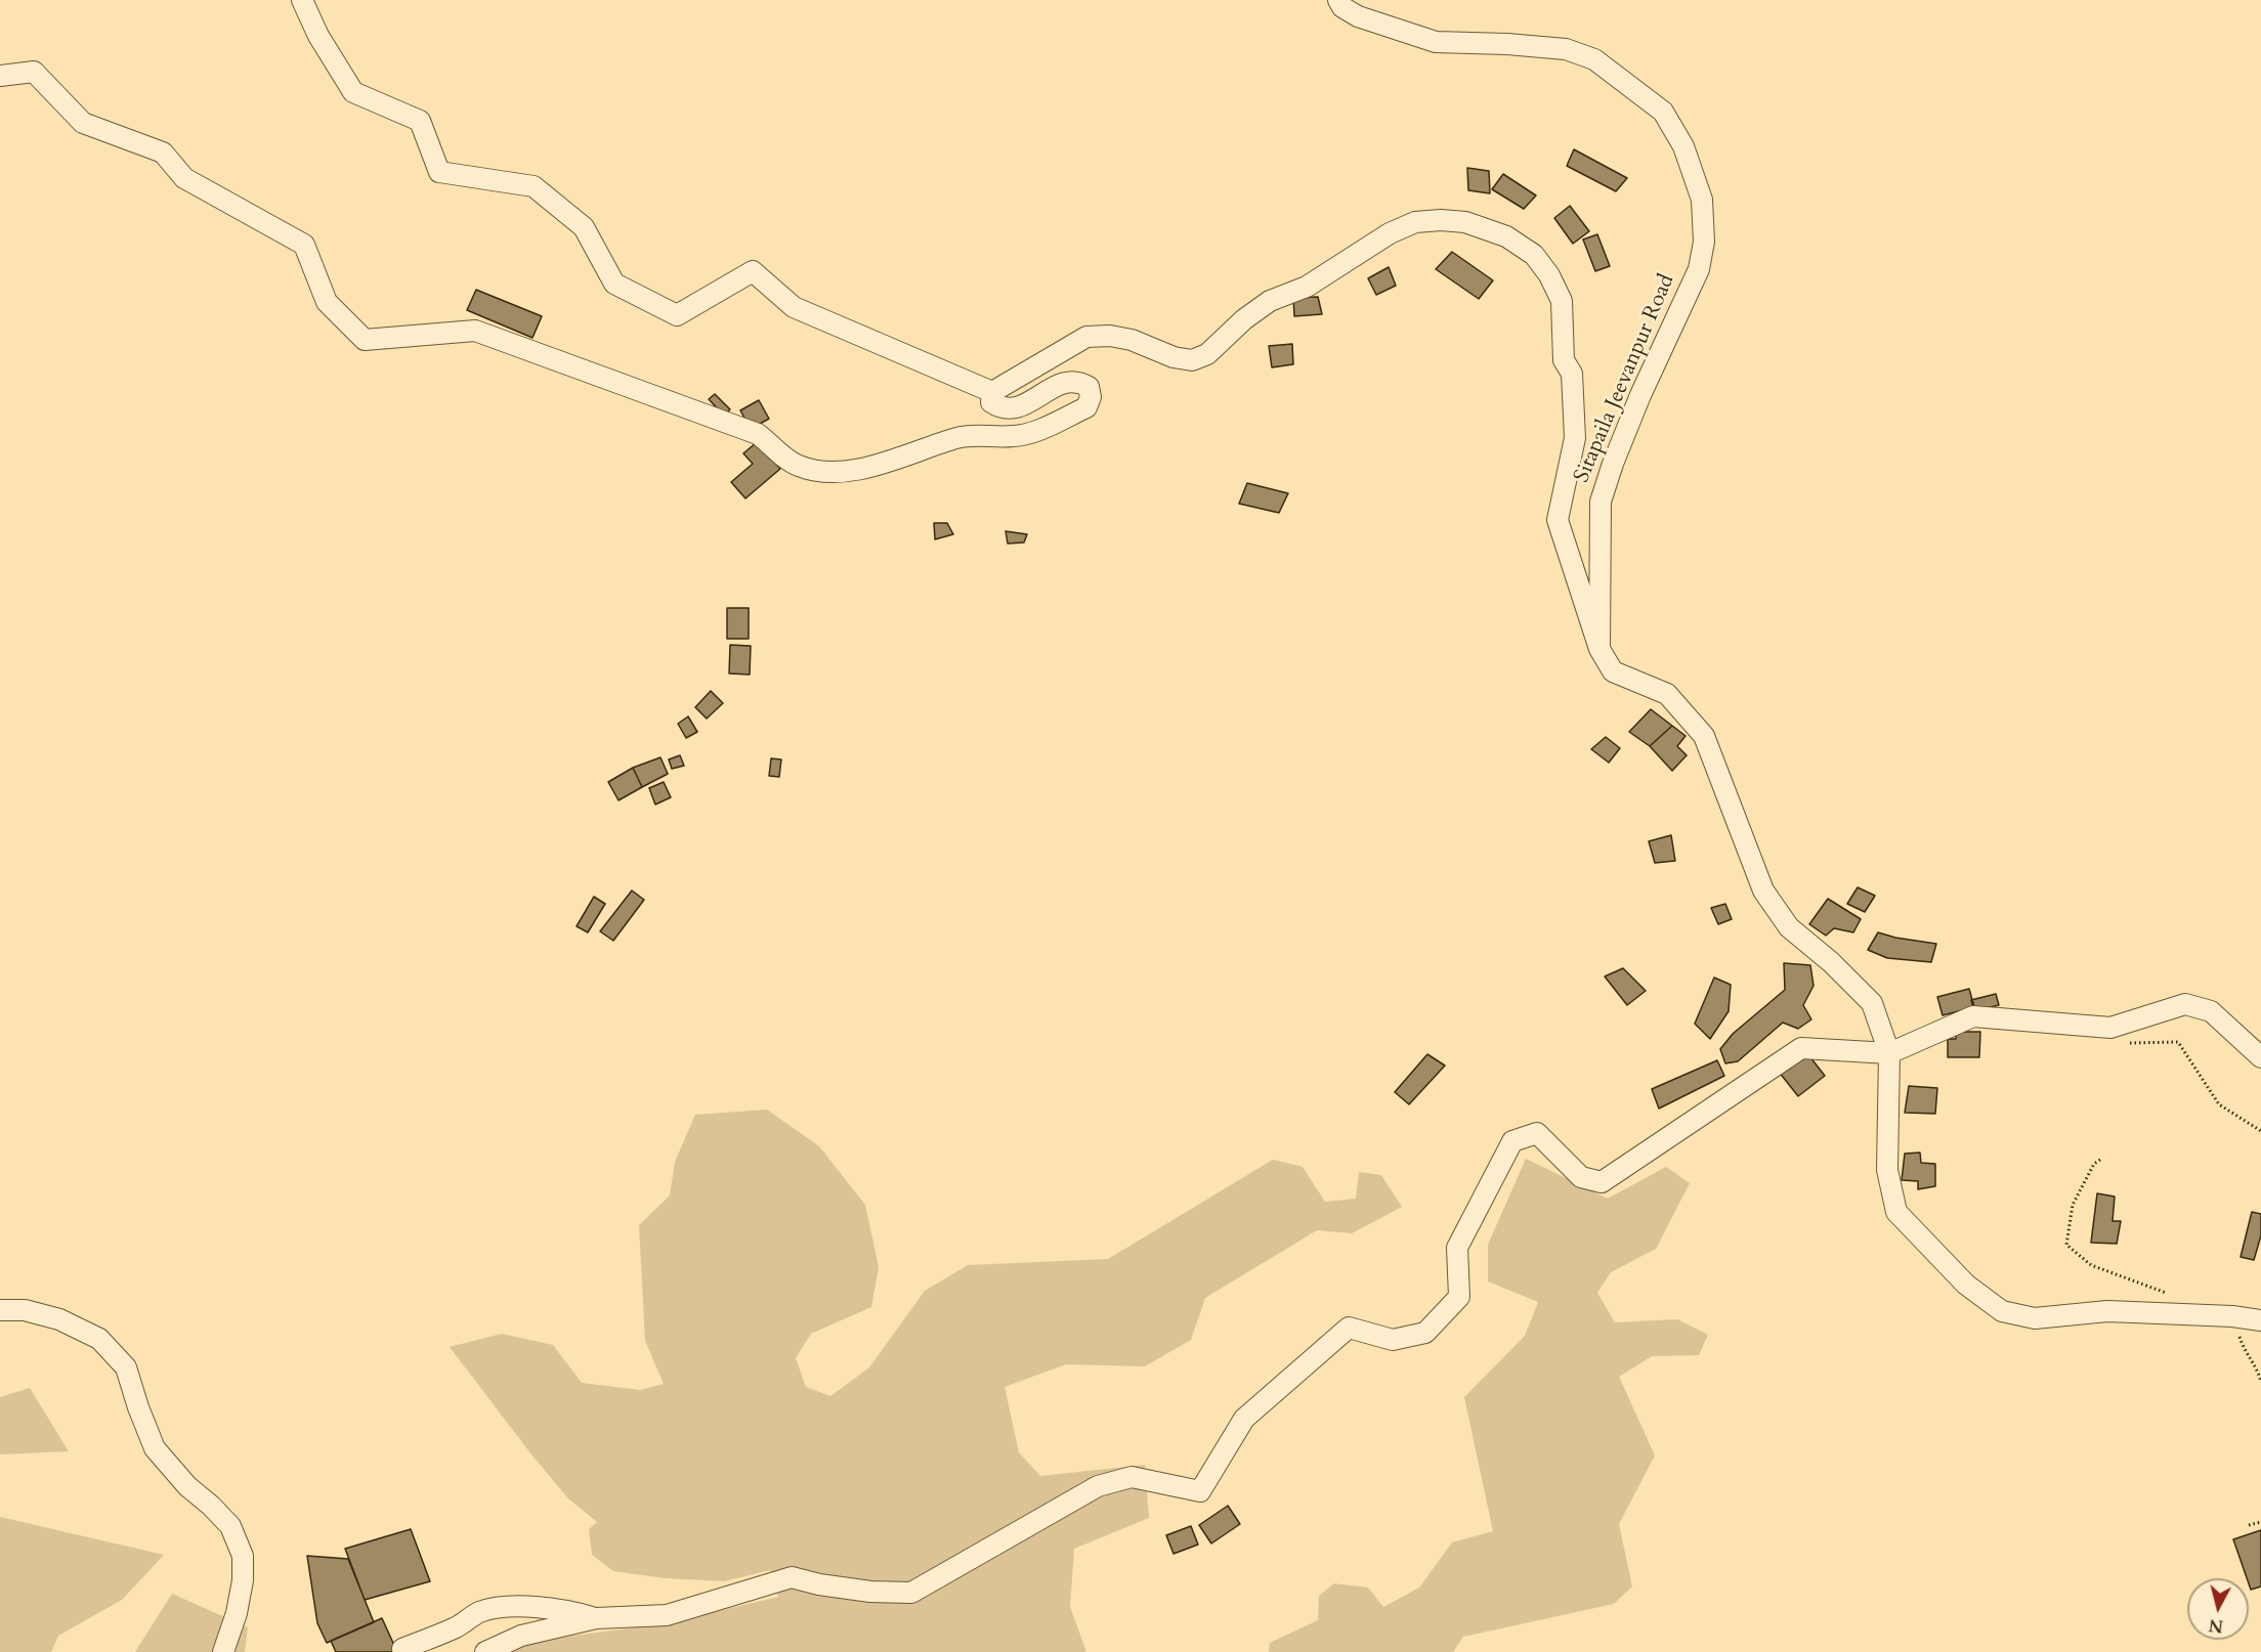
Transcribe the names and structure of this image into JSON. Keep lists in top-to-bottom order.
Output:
{
  "streets": {
    "street": ["Sitapaila Jeevanpur Road"]
  },
  "north": "bottom"
}
